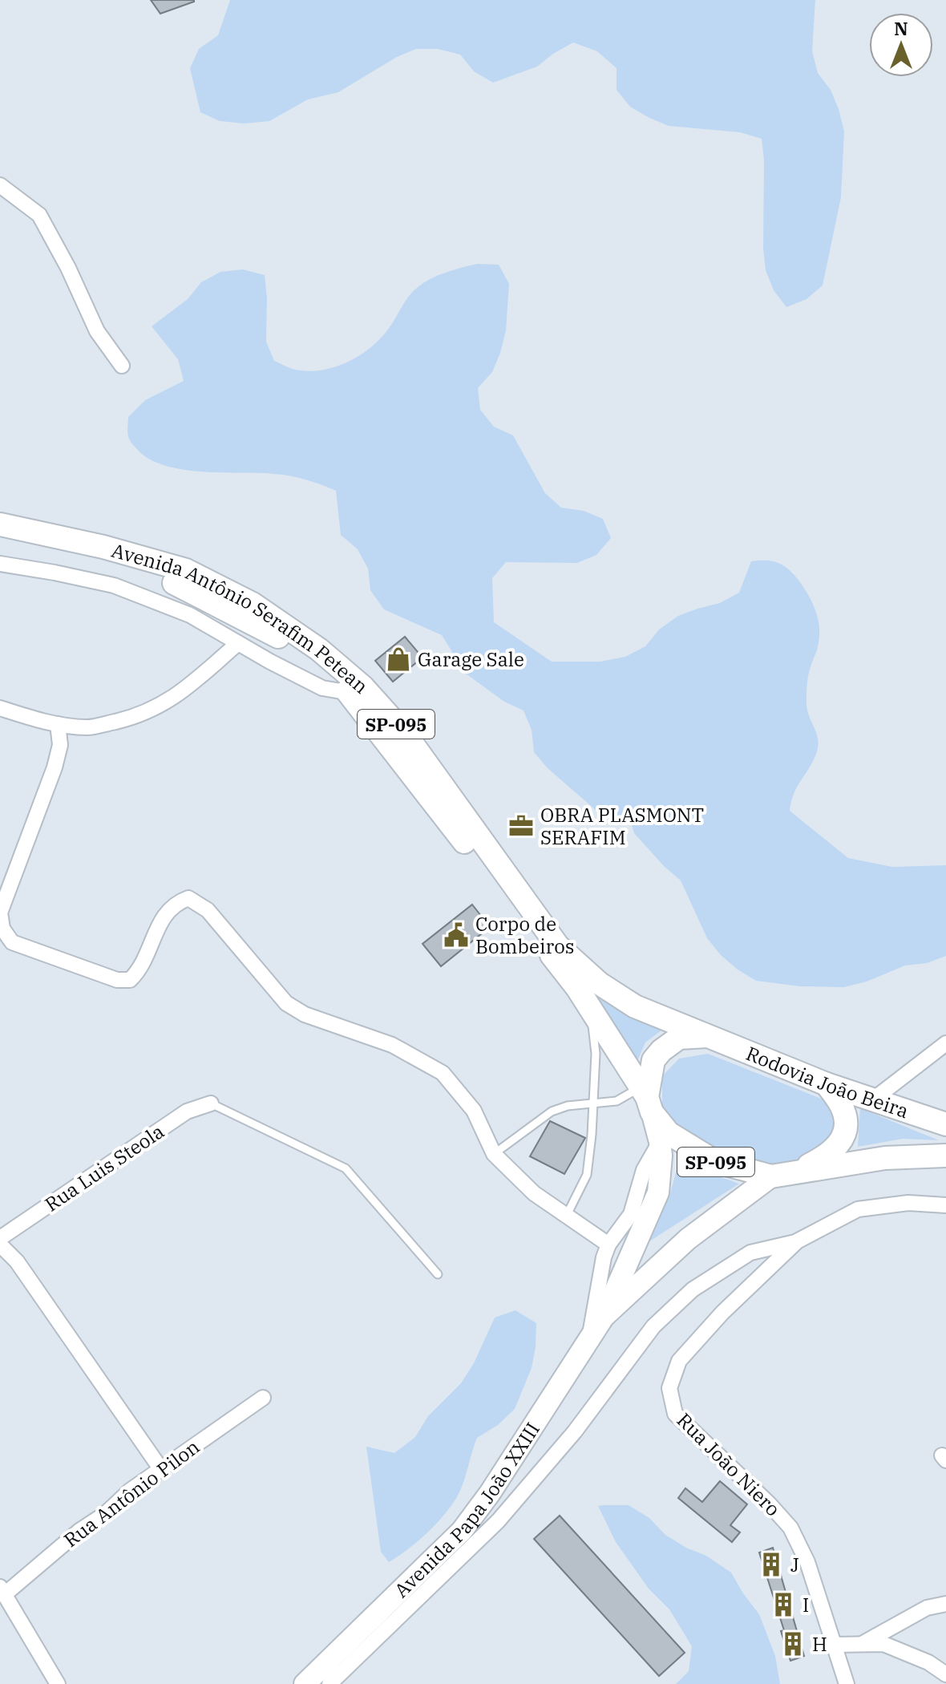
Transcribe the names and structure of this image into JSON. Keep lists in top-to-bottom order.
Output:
{
  "streets": {
    "main road": [
      "Avenida Antônio Serafim Petean",
      "SP-095",
      "Rodovia João Beira",
      "Avenida Papa João XXIII"
    ],
    "street": ["Rua Luis Steola", "Rua João Niero", "Rua Antônio Pilon"]
  },
  "crossings": [
    ["Avenida Antônio Serafim Petean", "SP-095"],
    ["Avenida Antônio Serafim Petean", "Rodovia João Beira"],
    ["Avenida Antônio Serafim Petean", "Avenida Papa João XXIII"],
    ["SP-095", "Rodovia João Beira"],
    ["SP-095", "Avenida Papa João XXIII"],
    ["Rodovia João Beira", "Avenida Papa João XXIII"]
  ],
  "places": {
    "shop": ["Garage Sale"],
    "office": ["OBRA PLASMONT SERAFIM"],
    "public building": ["Corpo de Bombeiros"],
    "building": ["J", "I", "H"]
  },
  "north": "top"
}
